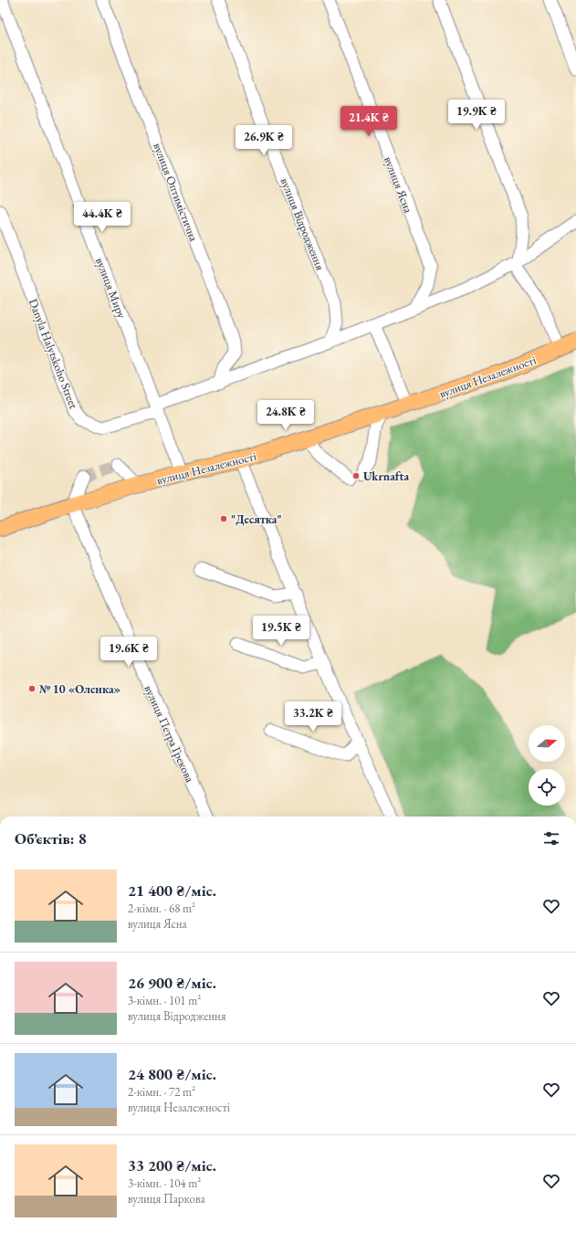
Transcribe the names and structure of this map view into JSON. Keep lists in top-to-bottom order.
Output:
{
  "streets": {
    "main road": ["вулиця Незалежності"],
    "street": [
      "вулиця Ясна",
      "вулиця Оптимістична",
      "вулиця Відродження",
      "вулиця Миру",
      "Danyla Halytskoho Street",
      "вулиця Петра Грекова"
    ]
  },
  "crossings": [
    ["вулиця Ясна", "Danyla Halytskoho Street"],
    ["вулиця Оптимістична", "Danyla Halytskoho Street"],
    ["вулиця Відродження", "Danyla Halytskoho Street"],
    ["вулиця Миру", "Danyla Halytskoho Street"],
    ["вулиця Миру", "вулиця Незалежності"],
    ["вулиця Незалежності", "вулиця Петра Грекова"]
  ],
  "places": ["Ukrnafta", "\"Десятка\"", "№ 10 «Оленка»"],
  "north": "right",
  "page": {
    "price": [
      "19.9K ₴",
      "21.4K ₴",
      "26.9K ₴",
      "44.4K ₴",
      "24.8K ₴",
      "19.5K ₴",
      "19.6K ₴",
      "33.2K ₴"
    ],
    "heading": "Об’єктів: 8",
    "list": [
      {
        "name": "21 400 ₴/міс.",
        "note": "2-кімн. · 68 m² · вулиця Ясна"
      },
      {
        "name": "26 900 ₴/міс.",
        "note": "3-кімн. · 101 m² · вулиця Відродження"
      },
      {
        "name": "24 800 ₴/міс.",
        "note": "2-кімн. · 72 m² · вулиця Незалежності"
      },
      {
        "name": "33 200 ₴/міс.",
        "note": "3-кімн. · 104 m² · вулиця Паркова"
      }
    ]
  }
}
